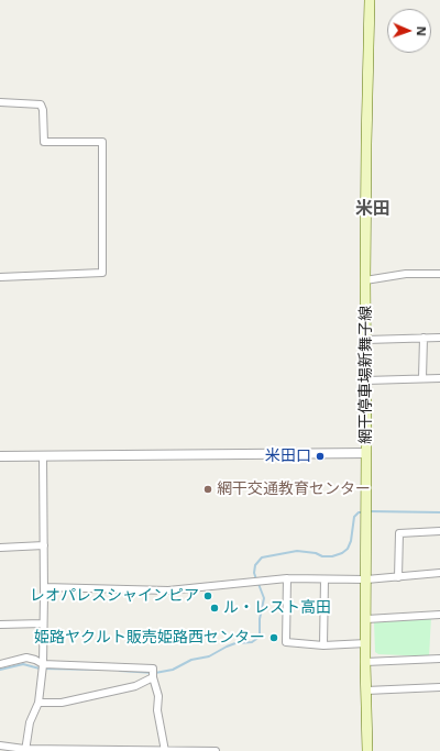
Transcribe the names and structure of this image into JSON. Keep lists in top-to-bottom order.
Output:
{
  "streets": {
    "main road": ["網干停車場新舞子線"]
  },
  "districts": ["米田"],
  "places": [
    "米田口",
    "網干交通教育センター",
    "レオパレスシャインピア",
    "ル・レスト高田",
    "姫路ヤクルト販売姫路西センター"
  ],
  "north": "right"
}
